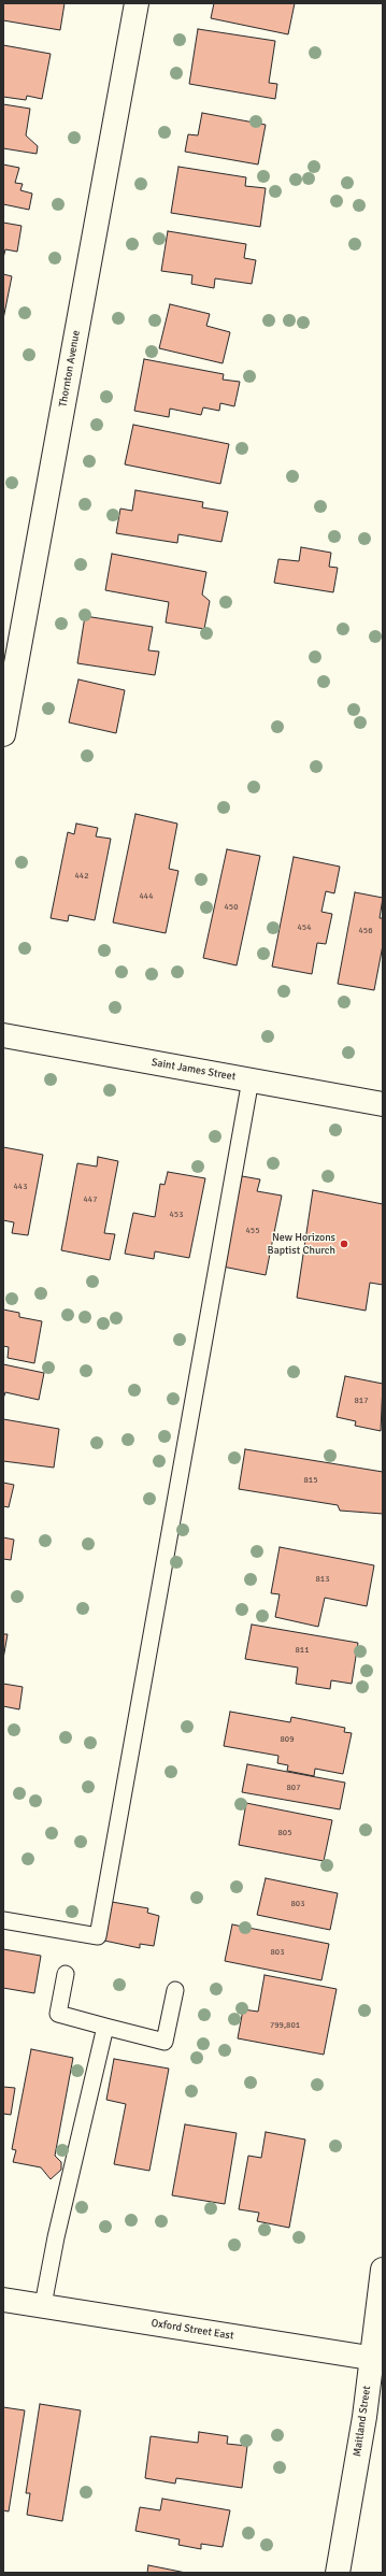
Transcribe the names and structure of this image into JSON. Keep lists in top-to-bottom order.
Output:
{
  "streets": {
    "street": [
      "Thornton Avenue",
      "Saint James Street",
      "Oxford Street East",
      "Maitland Street"
    ]
  },
  "crossings": [
    ["Oxford Street East", "Maitland Street"]
  ],
  "places": ["New Horizons Baptist Church"],
  "house_numbers": [
    "442",
    "444",
    "450",
    "454",
    "456",
    "443",
    "447",
    "453",
    "455",
    "817",
    "815",
    "813",
    "811",
    "809",
    "807",
    "805",
    "803",
    "803",
    "799,801"
  ]
}
